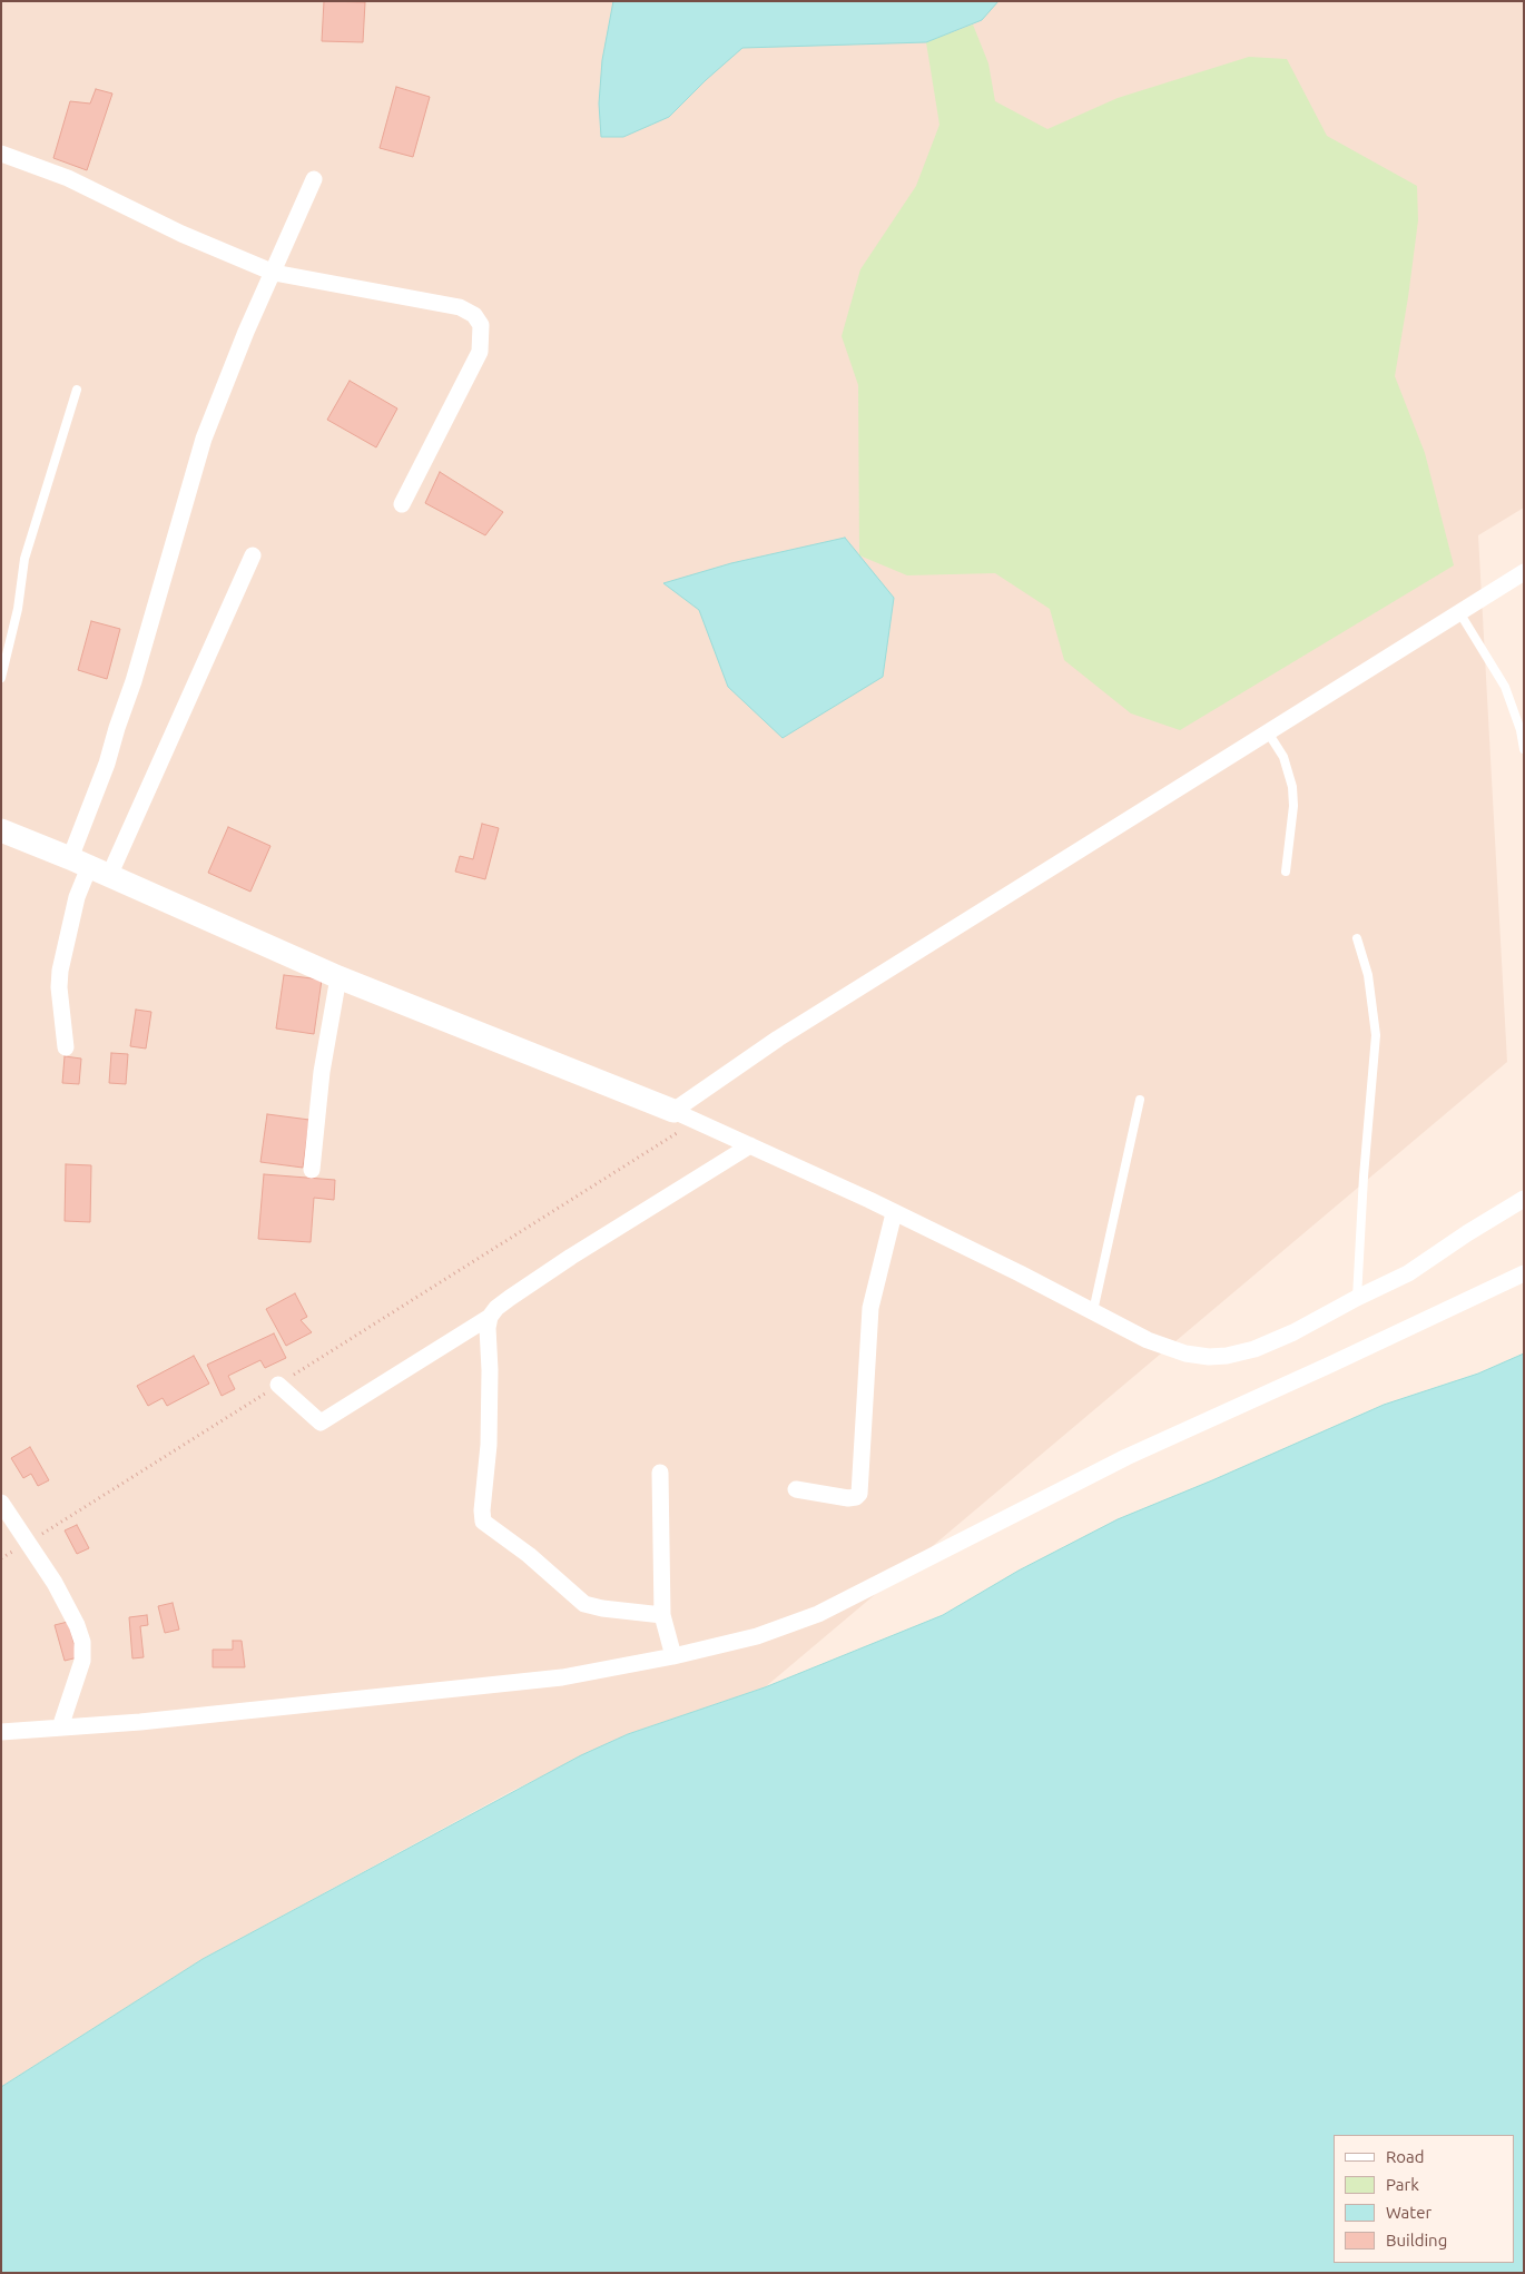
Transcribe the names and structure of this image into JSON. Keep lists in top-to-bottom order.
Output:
{
  "legend": [
    "Road",
    "Park",
    "Water",
    "Building"
  ]
}
